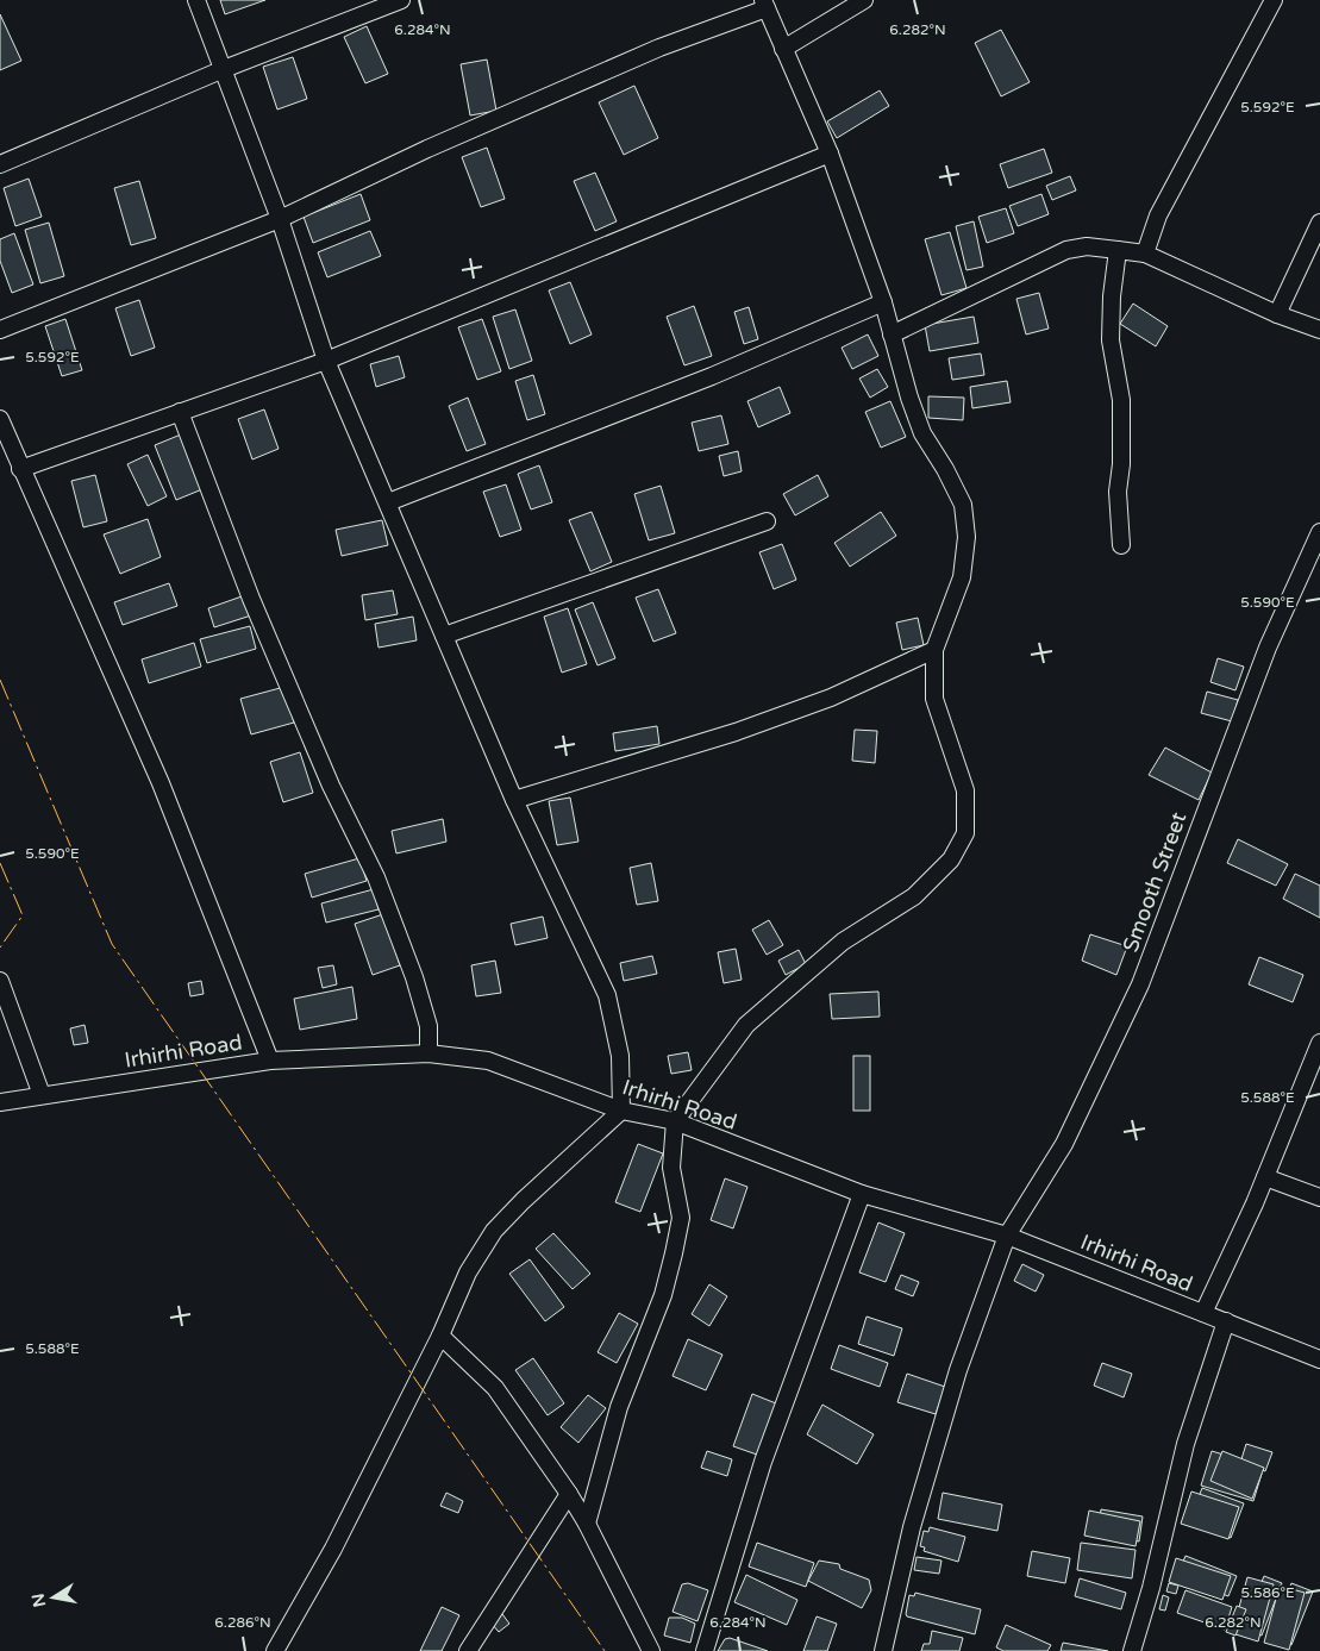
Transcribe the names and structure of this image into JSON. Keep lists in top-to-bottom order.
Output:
{
  "streets": {
    "street": ["Smooth Street", "Irhirhi Road"]
  },
  "crossings": [
    ["Smooth Street", "Irhirhi Road"]
  ],
  "north": "left",
  "coordinates": [
    "6.284°N",
    "6.282°N",
    "5.592°E",
    "5.590°E",
    "5.588°E",
    "5.586°E",
    "6.286°N"
  ]
}
